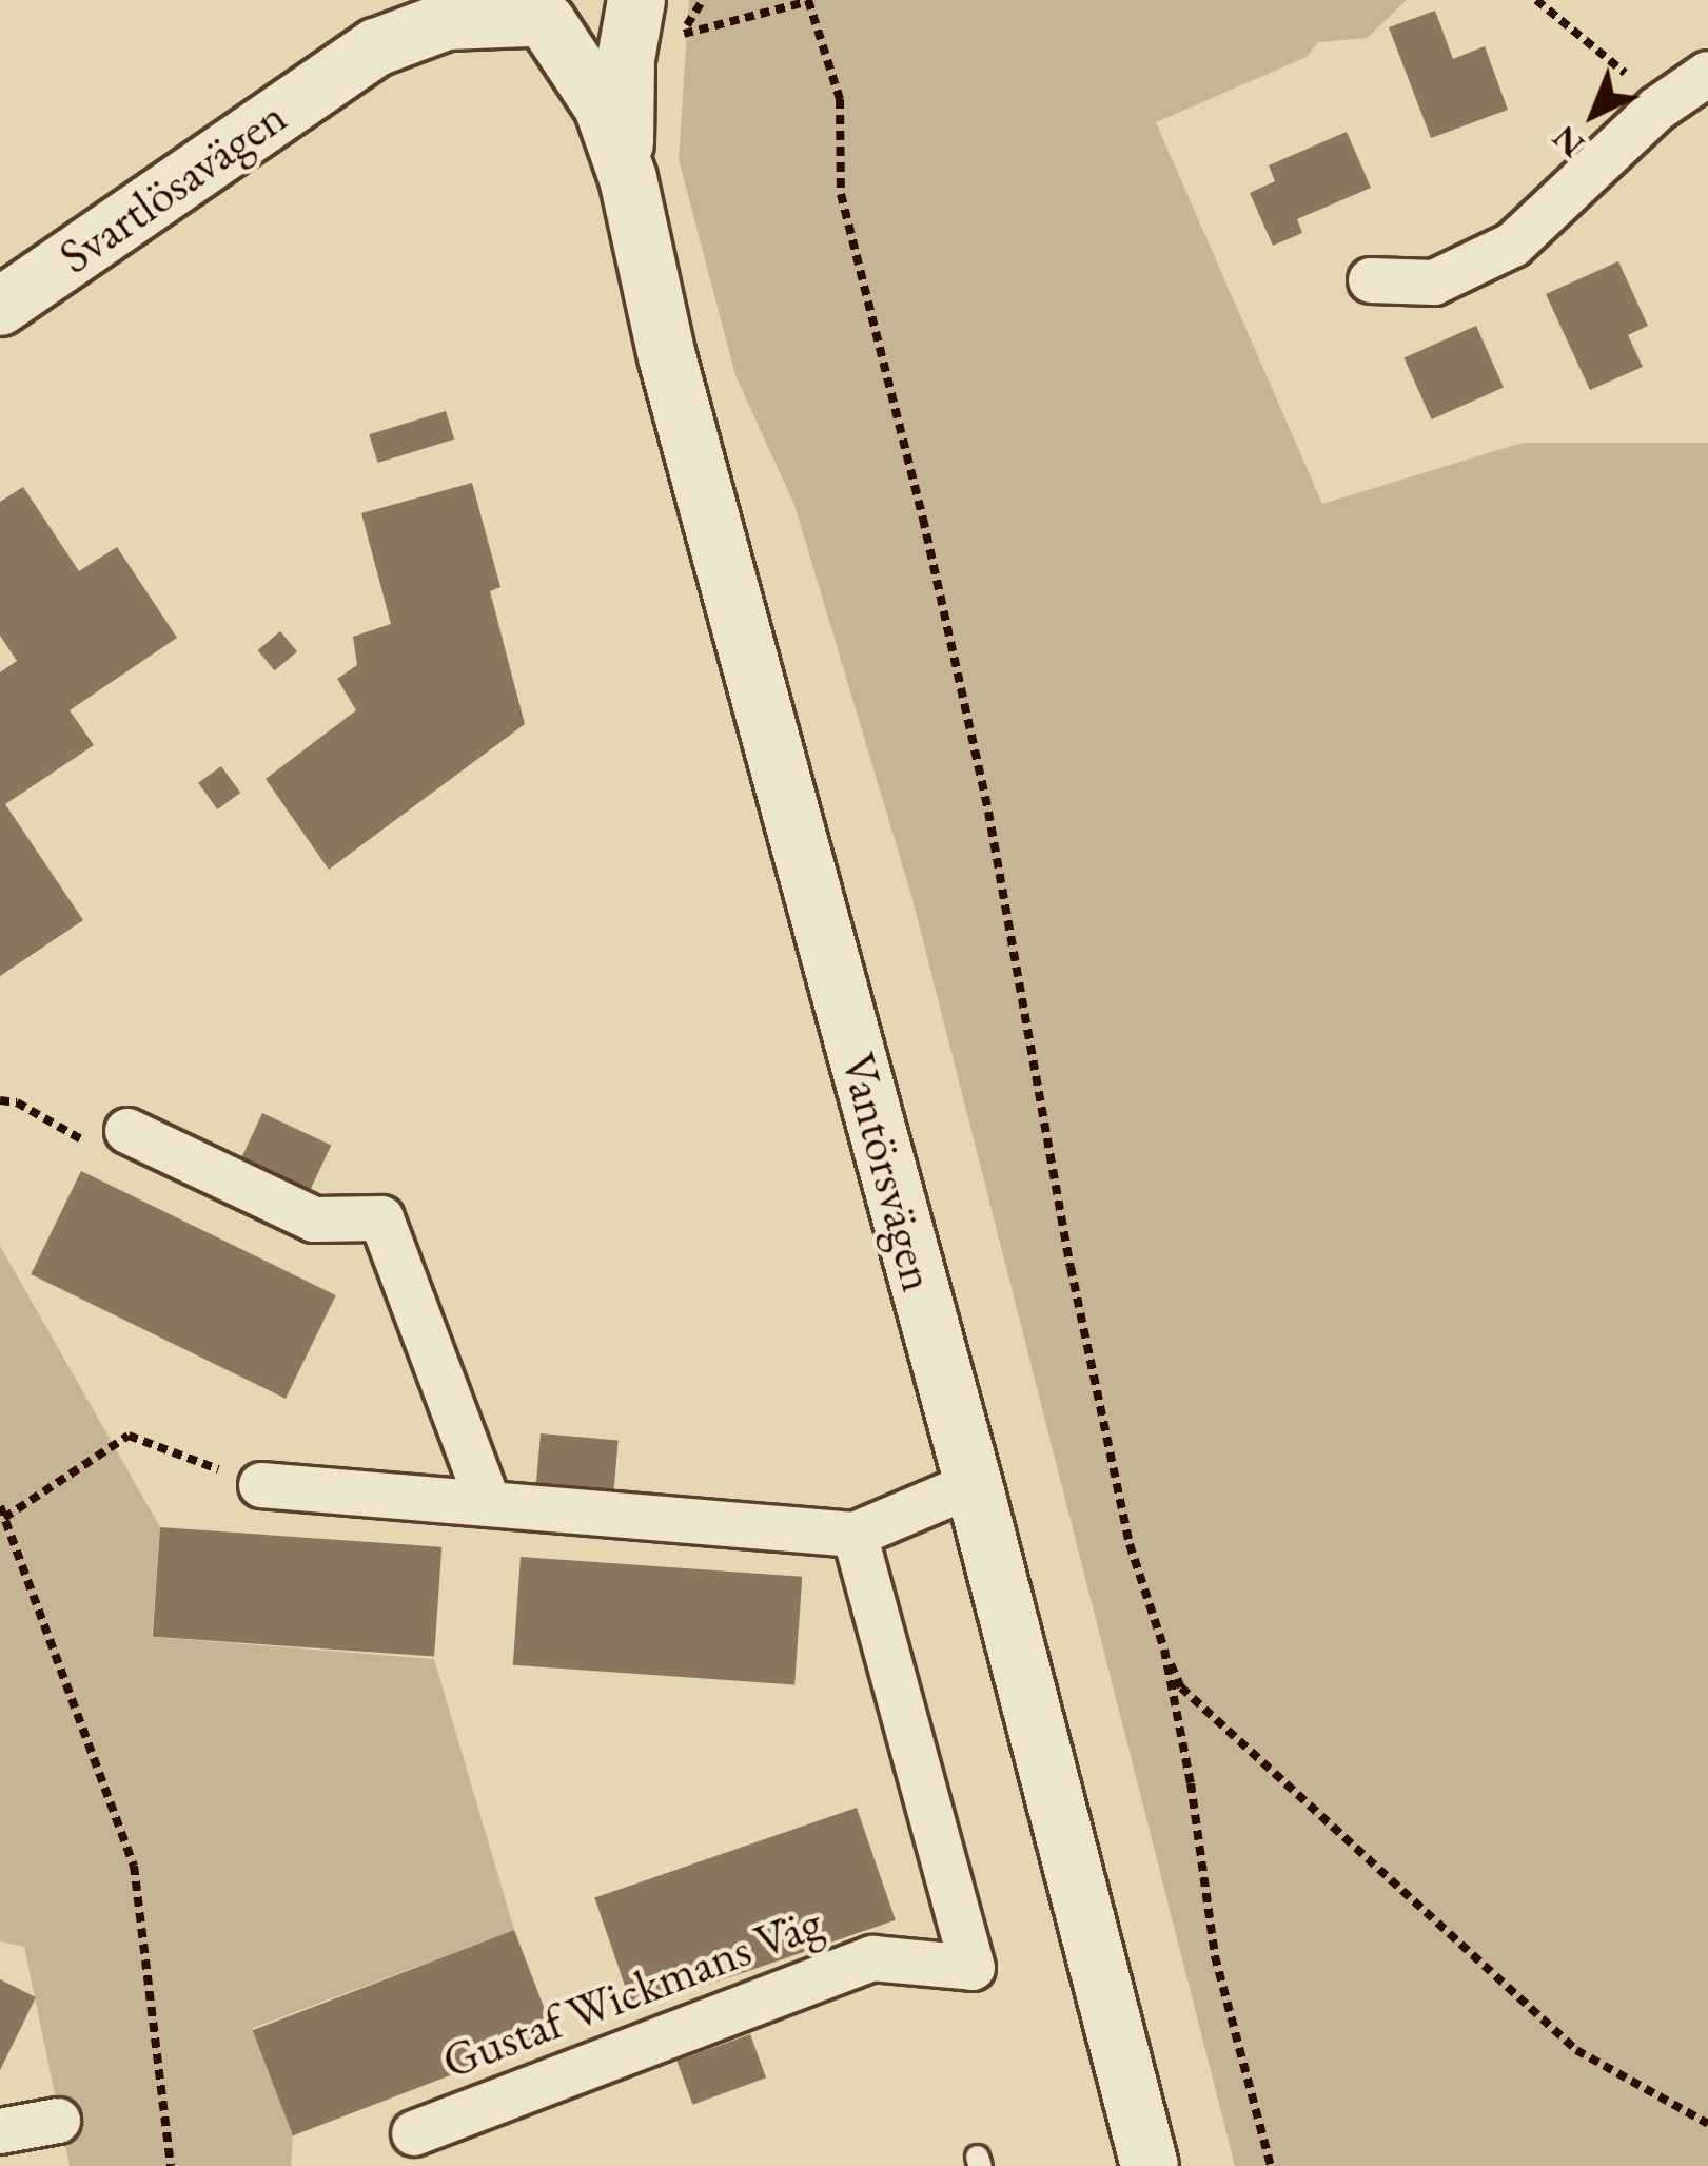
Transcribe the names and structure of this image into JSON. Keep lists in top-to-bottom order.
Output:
{
  "streets": {
    "street": ["Svartlösavägen", "Vantörsvägen", "Gustaf Wickmans Väg"]
  },
  "crossings": [
    ["Svartlösavägen", "Vantörsvägen"]
  ],
  "north": "bottom left"
}
